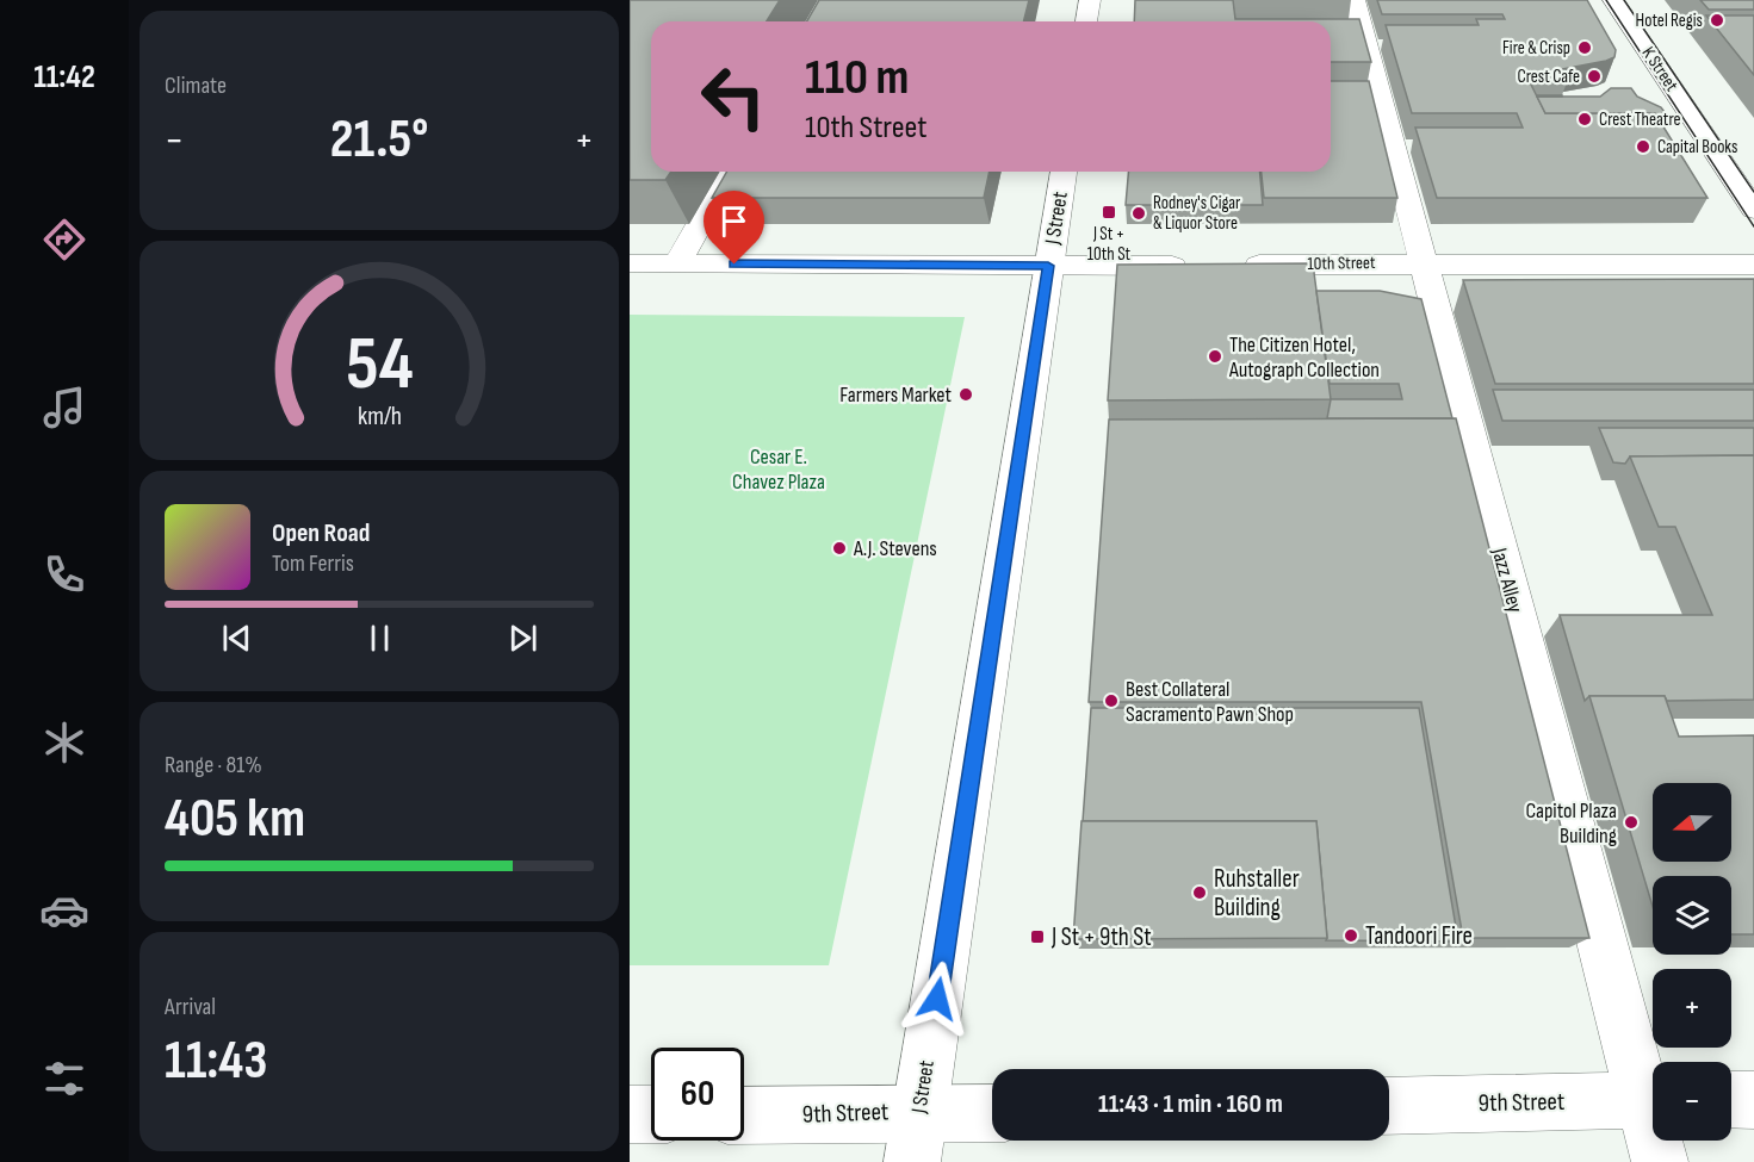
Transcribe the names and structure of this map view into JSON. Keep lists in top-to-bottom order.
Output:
{
  "streets": {
    "street": [
      "K Street",
      "J Street",
      "10th Street",
      "Jazz Alley",
      "9th Street"
    ]
  },
  "crossings": [
    ["J Street", "10th Street"],
    ["J Street", "9th Street"],
    ["10th Street", "Jazz Alley"]
  ],
  "parks": ["Cesar E. Chavez Plaza"],
  "places": {
    "other": [
      "Hotel Regis",
      "Fire & Crisp",
      "Crest Cafe",
      "Crest Theatre",
      "Capital Books",
      "Rodney's Cigar & Liquor Store",
      "The Citizen Hotel, Autograph Collection",
      "Farmers Market",
      "A.J. Stevens",
      "Best Collateral Sacramento Pawn Shop",
      "Capitol Plaza Building",
      "Ruhstaller Building",
      "Tandoori Fire"
    ],
    "transit": ["J St + 10th St", "J St + 9th St"]
  },
  "north": "left",
  "page": {
    "tabs": "11:42",
    "tile": [
      "Climate",
      ["Range · 81%", "405 km"],
      ["Arrival", "11:43"]
    ],
    "turn": ["110 m", "10th Street"],
    "heat": ["−", "21.5°", "+"],
    "song": ["Open Road", "Tom Ferris"],
    "map_buttons": ["+", "−"],
    "limit": "60",
    "trip": "11:43 · 1 min · 160 m",
    "gauge": ["54", "km/h"]
  }
}
